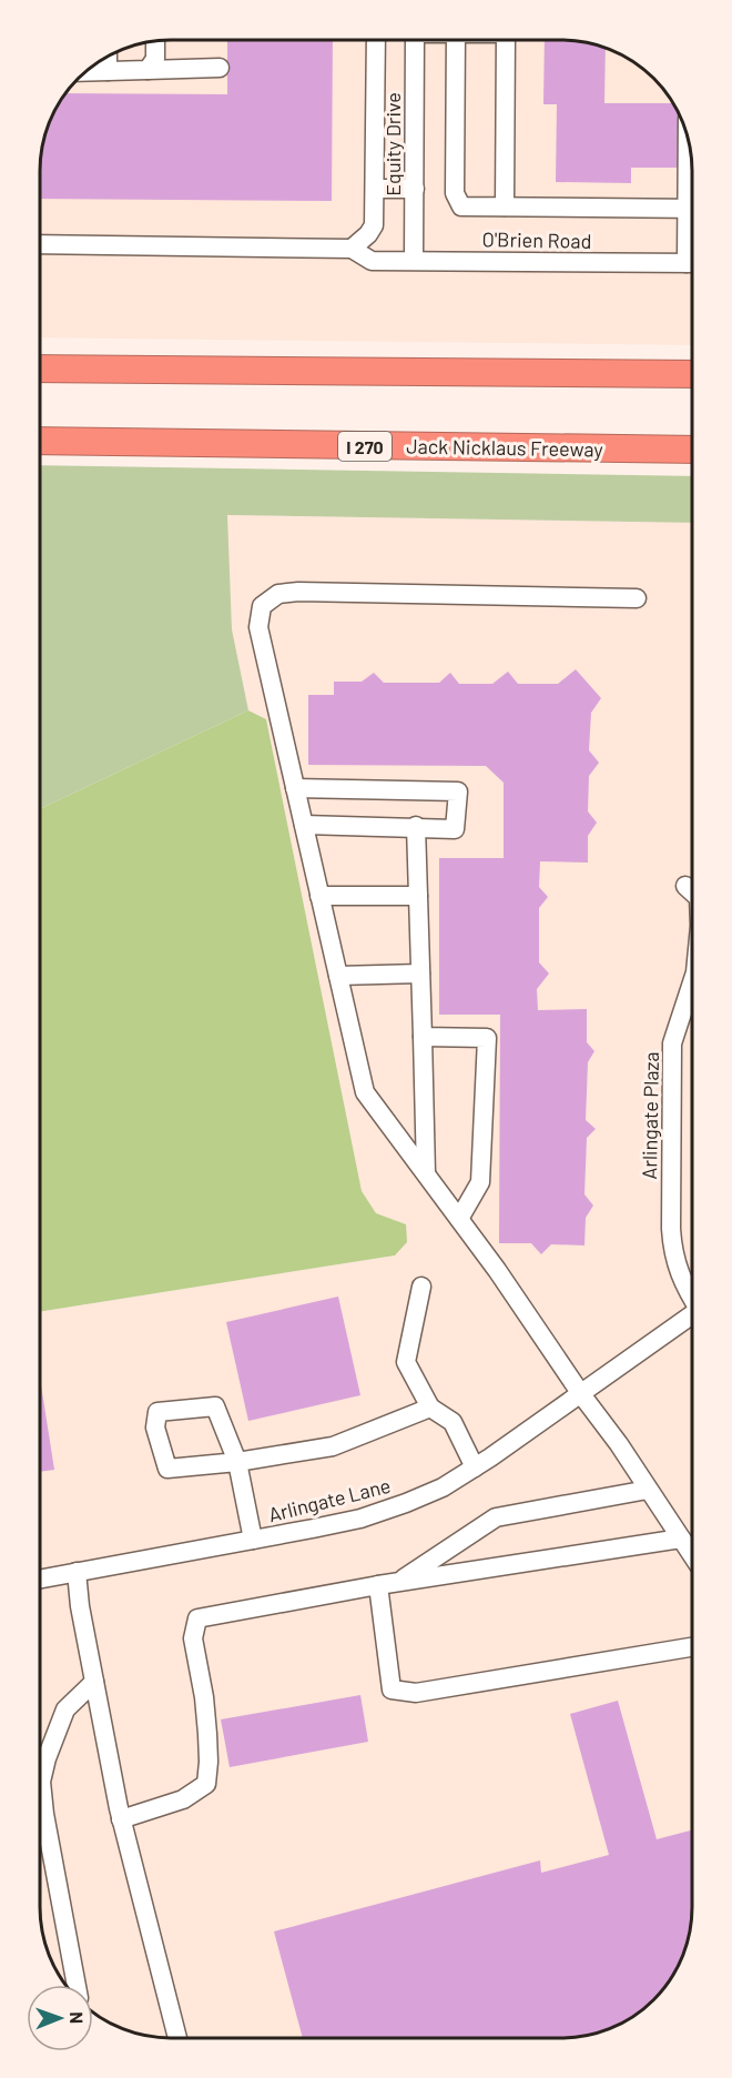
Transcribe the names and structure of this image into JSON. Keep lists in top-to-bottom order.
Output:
{
  "streets": {
    "highway": ["I 270", "Jack Nicklaus Freeway"],
    "street": [
      "Equity Drive",
      "O'Brien Road",
      "Arlingate Plaza",
      "Arlingate Lane"
    ]
  },
  "crossings": [
    ["Equity Drive", "O'Brien Road"]
  ],
  "north": "right"
}
